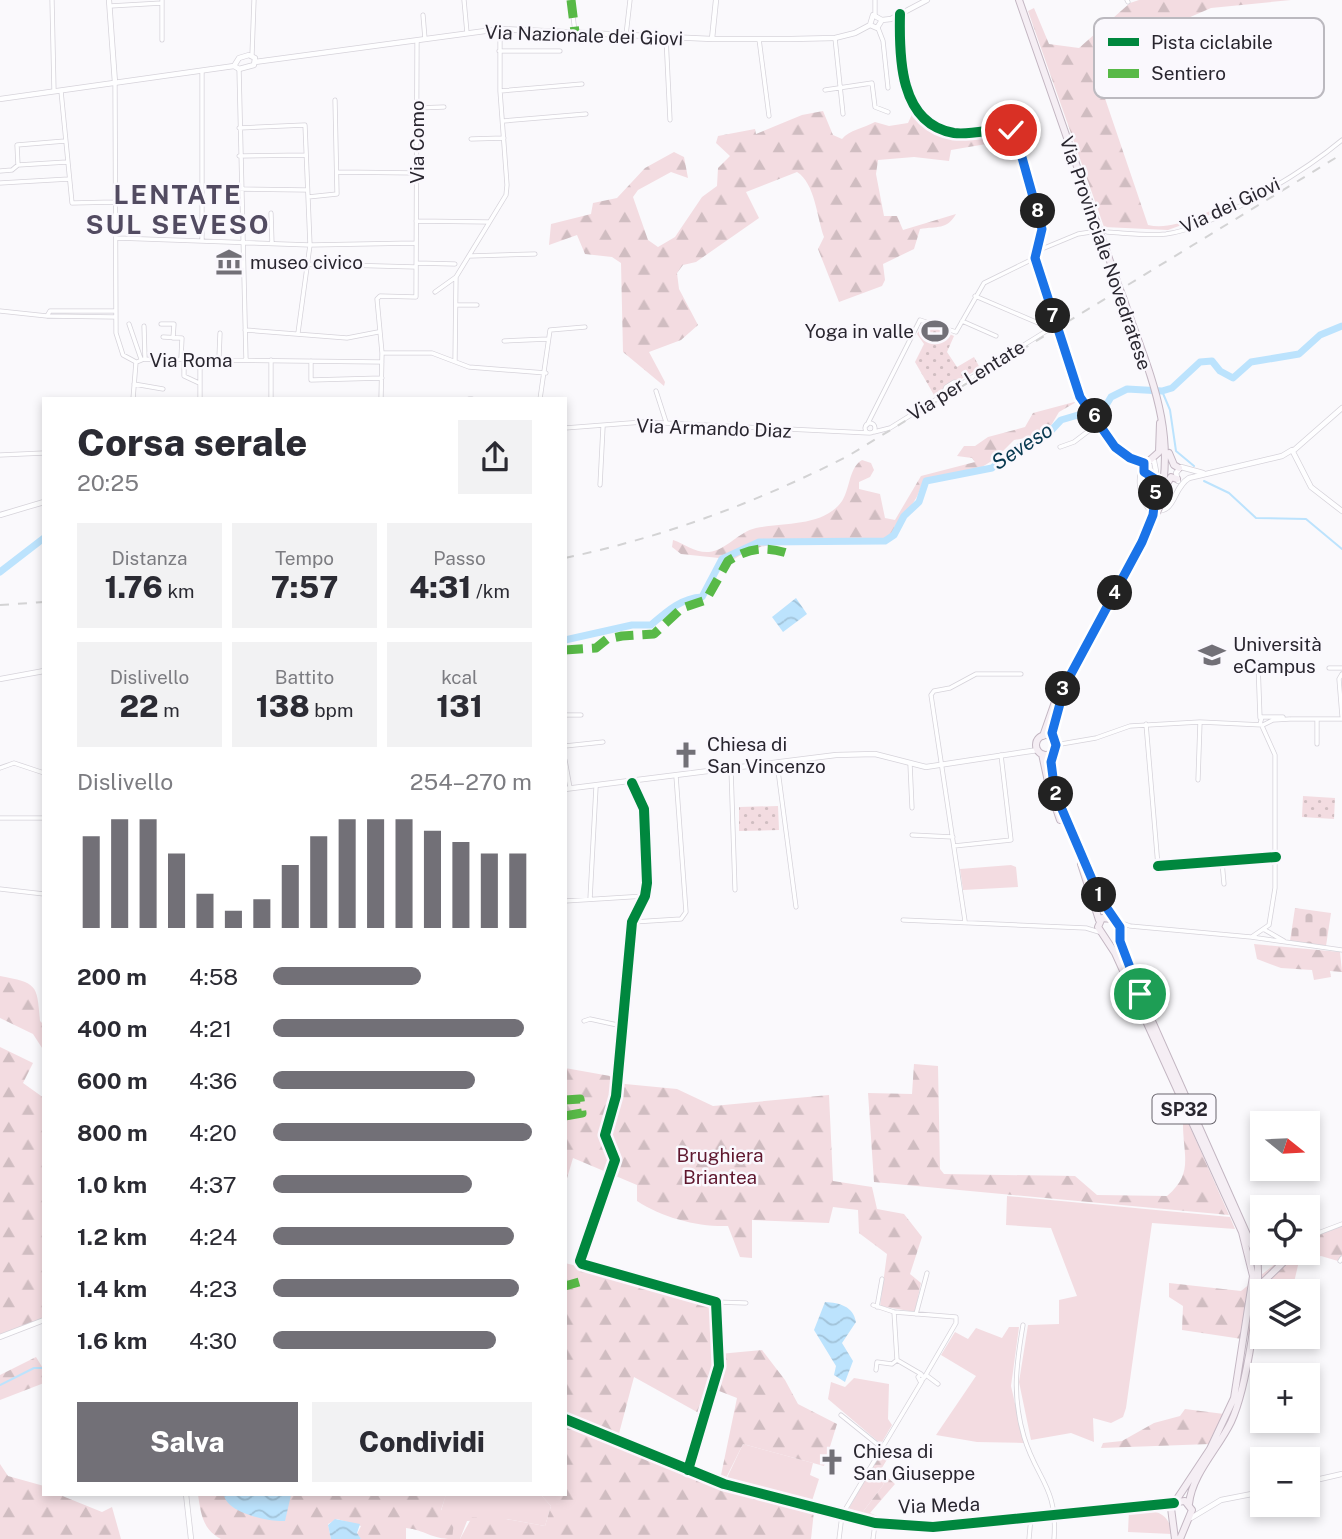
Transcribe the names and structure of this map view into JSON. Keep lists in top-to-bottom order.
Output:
{
  "streets": {
    "main road": ["Via Provinciale Novedratese", "SP32"],
    "street": [
      "Via Nazionale dei Giovi",
      "Via Como",
      "Via dei Giovi",
      "Via Roma",
      "Via per Lentate",
      "Via Armando Diaz",
      "Via Meda"
    ]
  },
  "crossings": [
    ["Via Nazionale dei Giovi", "Via Como"],
    ["Via per Lentate", "Via Armando Diaz"],
    ["SP32", "Via Meda"]
  ],
  "districts": ["LENTATE SUL SEVESO"],
  "water": ["Seveso"],
  "parks": ["Brughiera Briantea"],
  "places": {
    "museum": ["museo civico"],
    "sports": ["Yoga in valle"],
    "school or university": ["Università eCampus"],
    "church": ["Chiesa di San Vincenzo", "Chiesa di San Giuseppe"]
  },
  "legend": ["Pista ciclabile", "Sentiero"],
  "north": "right",
  "page": {
    "pins": [
      "8",
      "7",
      "6",
      "5",
      "4",
      "3",
      "2",
      "1"
    ],
    "heading": ["Corsa serale", "20:25"],
    "stats": [
      ["Distanza", "1.76 km"],
      ["Tempo", "7:57"],
      ["Passo", "4:31 /km"],
      ["Dislivello", "22 m"],
      ["Battito", "138 bpm"],
      ["kcal", "131"]
    ],
    "chart": ["Dislivello", "254–270 m"],
    "list": [
      {
        "name": "200 m",
        "note": "4:58"
      },
      {
        "name": "400 m",
        "note": "4:21"
      },
      {
        "name": "600 m",
        "note": "4:36"
      },
      {
        "name": "800 m",
        "note": "4:20"
      },
      {
        "name": "1.0 km",
        "note": "4:37"
      },
      {
        "name": "1.2 km",
        "note": "4:24"
      },
      {
        "name": "1.4 km",
        "note": "4:23"
      },
      {
        "name": "1.6 km",
        "note": "4:30"
      }
    ],
    "map_buttons": ["+", "−"],
    "buttons": ["Salva", "Condividi"]
  }
}
